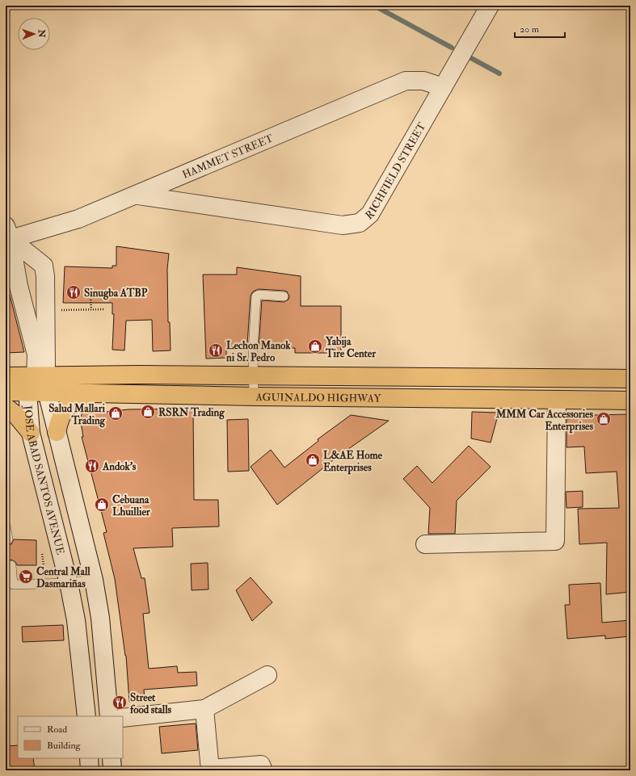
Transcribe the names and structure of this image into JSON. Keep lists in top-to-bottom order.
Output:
{
  "streets": {
    "highway": ["AGUINALDO HIGHWAY"],
    "street": ["HAMMET STREET", "RICHFIELD STREET", "JOSE ABAD SANTOS AVENUE"]
  },
  "crossings": [
    ["HAMMET STREET", "RICHFIELD STREET"],
    ["AGUINALDO HIGHWAY", "JOSE ABAD SANTOS AVENUE"]
  ],
  "places": {
    "restaurant": [
      "Sinugba ATBP",
      "Lechon Manok ni Sr. Pedro",
      "Andok's",
      "Street food stalls"
    ],
    "shop": [
      "Yabija Tire Center",
      "RSRN Trading",
      "Salud Mallari Trading",
      "MMM Car Accessories Enterprises",
      "L&AE Home Enterprises",
      "Cebuana Lhuillier"
    ],
    "supermarket": ["Central Mall Dasmariñas"]
  },
  "legend": ["Road", "Building"],
  "scale_bar": "20 m",
  "north": "right"
}
